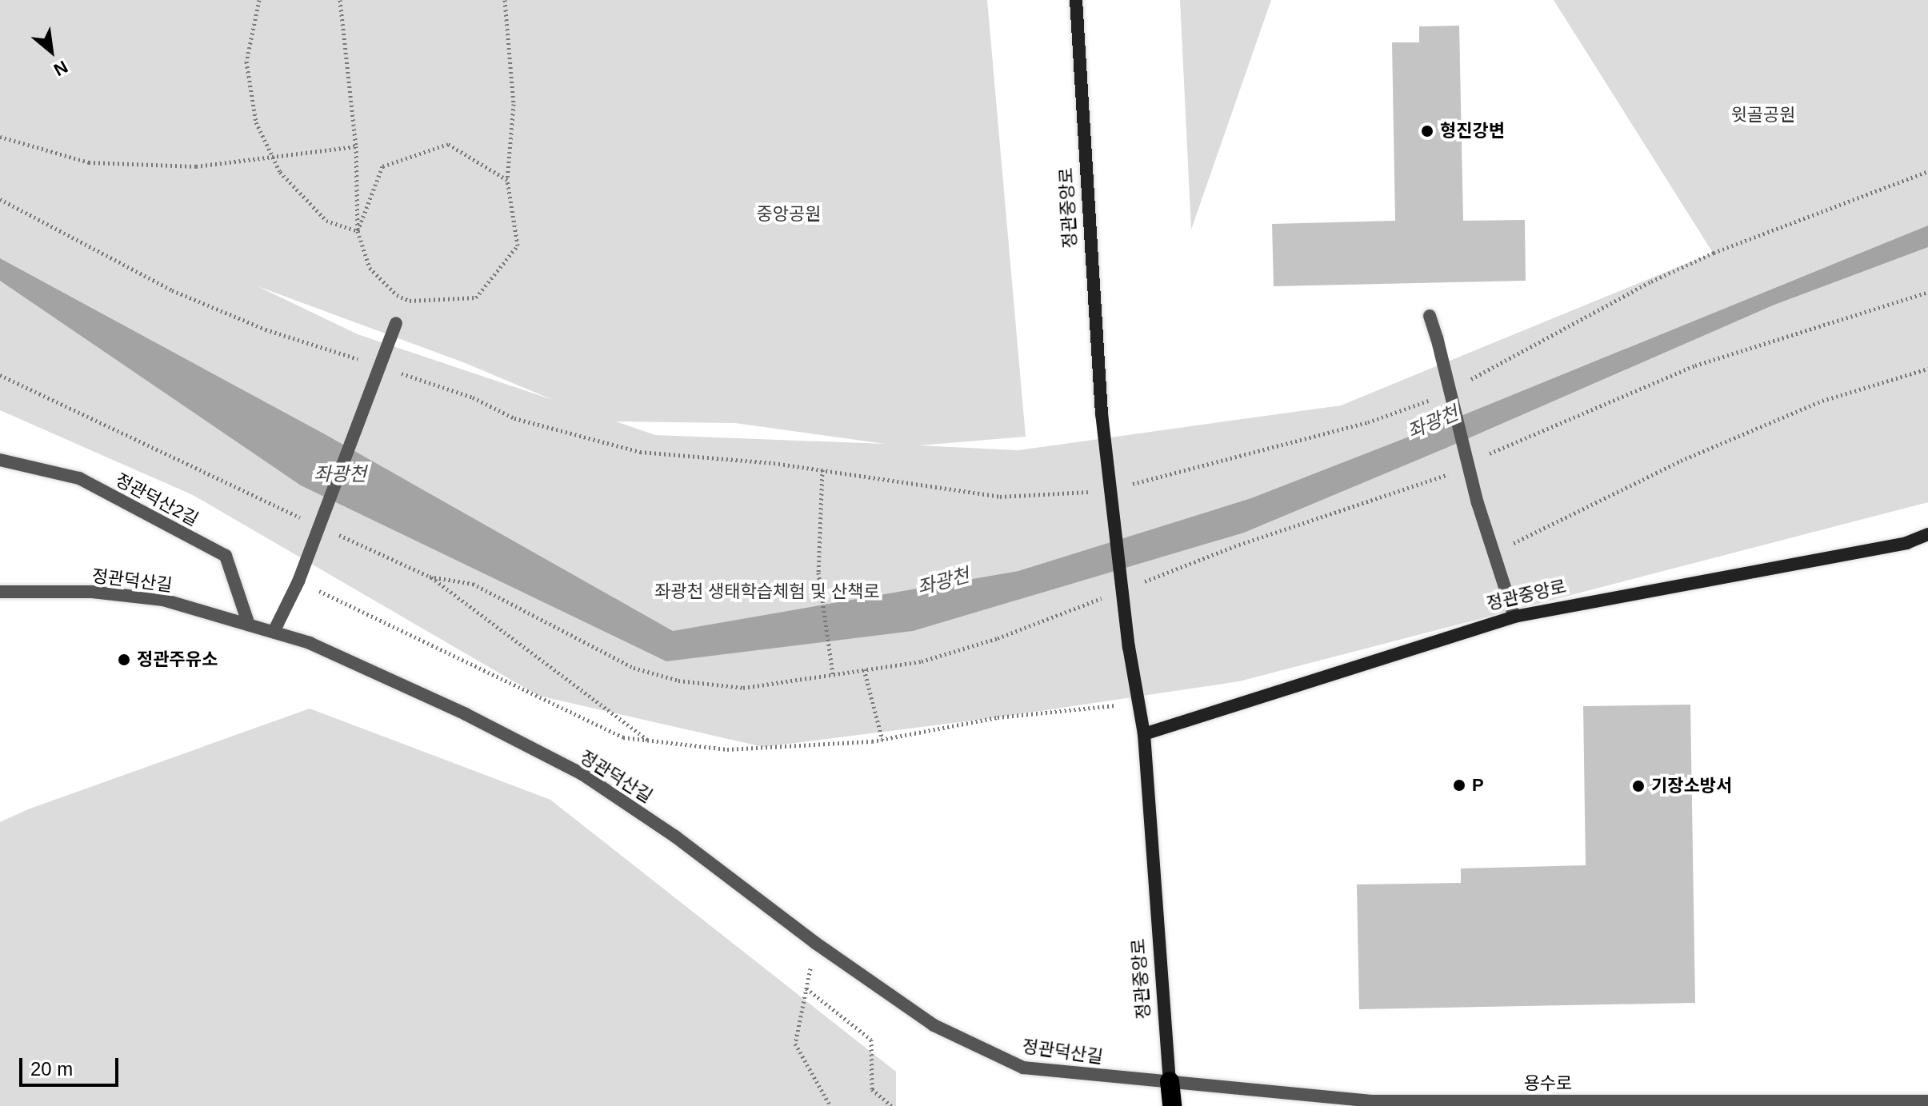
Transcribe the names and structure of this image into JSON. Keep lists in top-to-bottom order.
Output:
{
  "streets": {
    "highway": ["정관중앙로"],
    "street": ["정관덕산2길", "정관덕산길", "용수로"]
  },
  "crossings": [
    ["정관중앙로", "정관덕산길"],
    ["정관중앙로", "용수로"],
    ["정관덕산2길", "정관덕산길"],
    ["정관덕산길", "용수로"]
  ],
  "water": ["좌광천"],
  "parks": ["윗골공원", "중앙공원", "좌광천 생태학습체험 및 산책로"],
  "places": [
    "형진강변",
    "정관주유소",
    "P",
    "기장소방서"
  ],
  "scale_bar": "20 m",
  "north": "bottom right"
}
